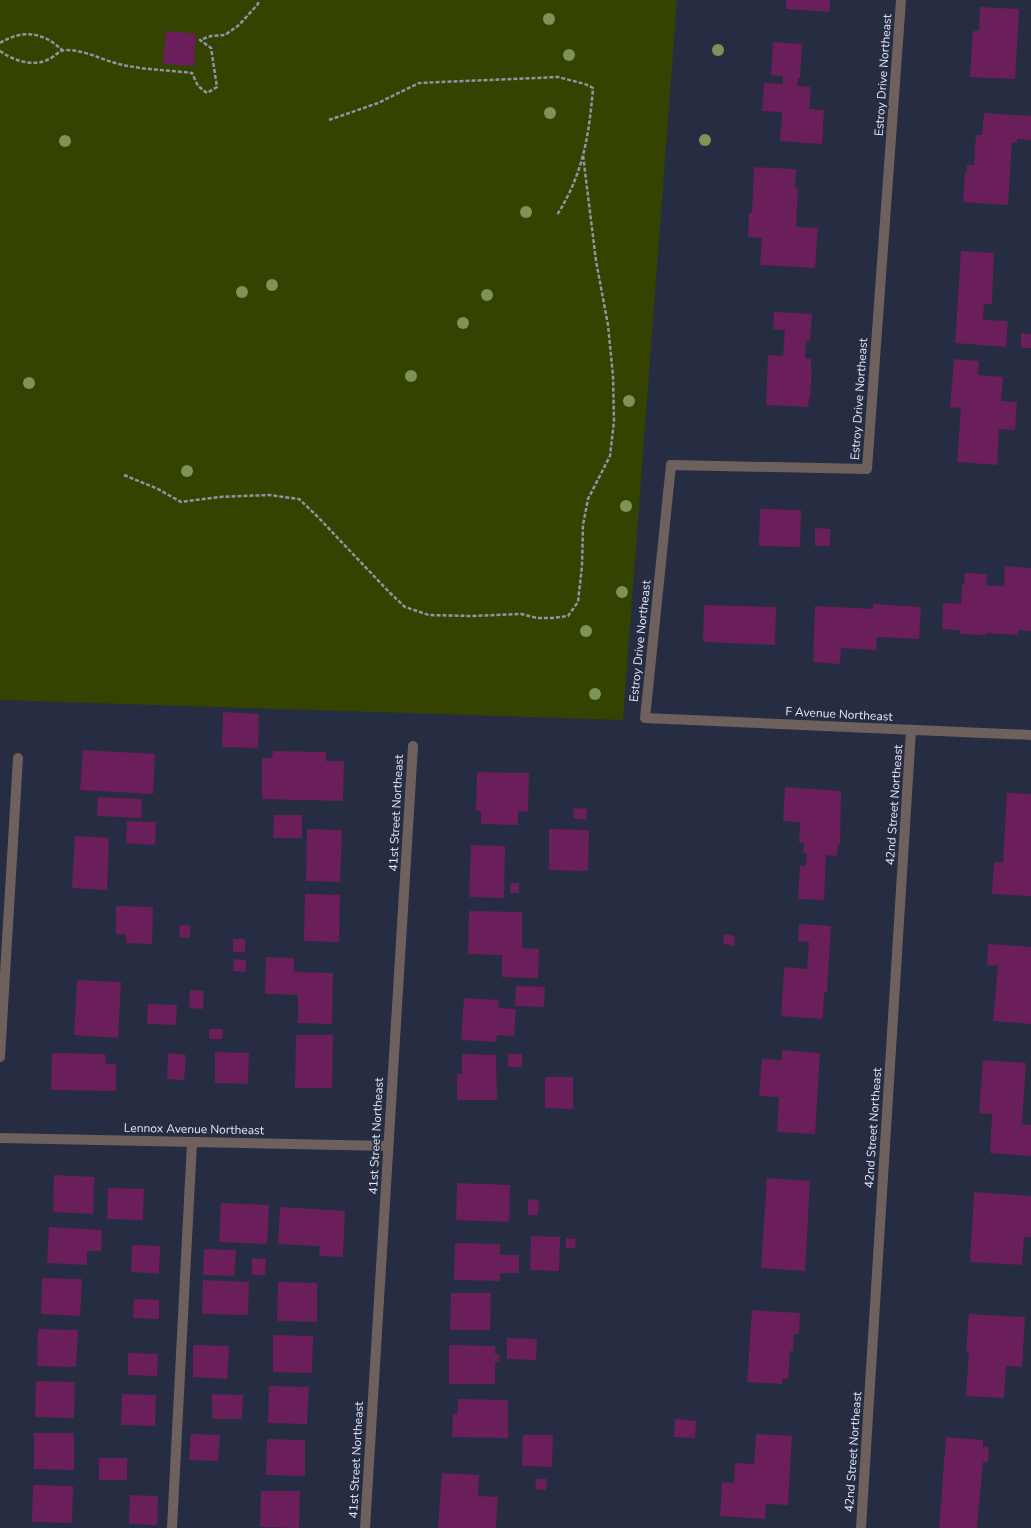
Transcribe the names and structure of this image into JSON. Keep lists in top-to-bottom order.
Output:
{
  "streets": {
    "street": [
      "Estroy Drive Northeast",
      "F Avenue Northeast",
      "42nd Street Northeast",
      "41st Street Northeast",
      "Lennox Avenue Northeast"
    ]
  },
  "crossings": [
    ["Estroy Drive Northeast", "F Avenue Northeast"],
    ["F Avenue Northeast", "42nd Street Northeast"],
    ["41st Street Northeast", "Lennox Avenue Northeast"]
  ]
}
